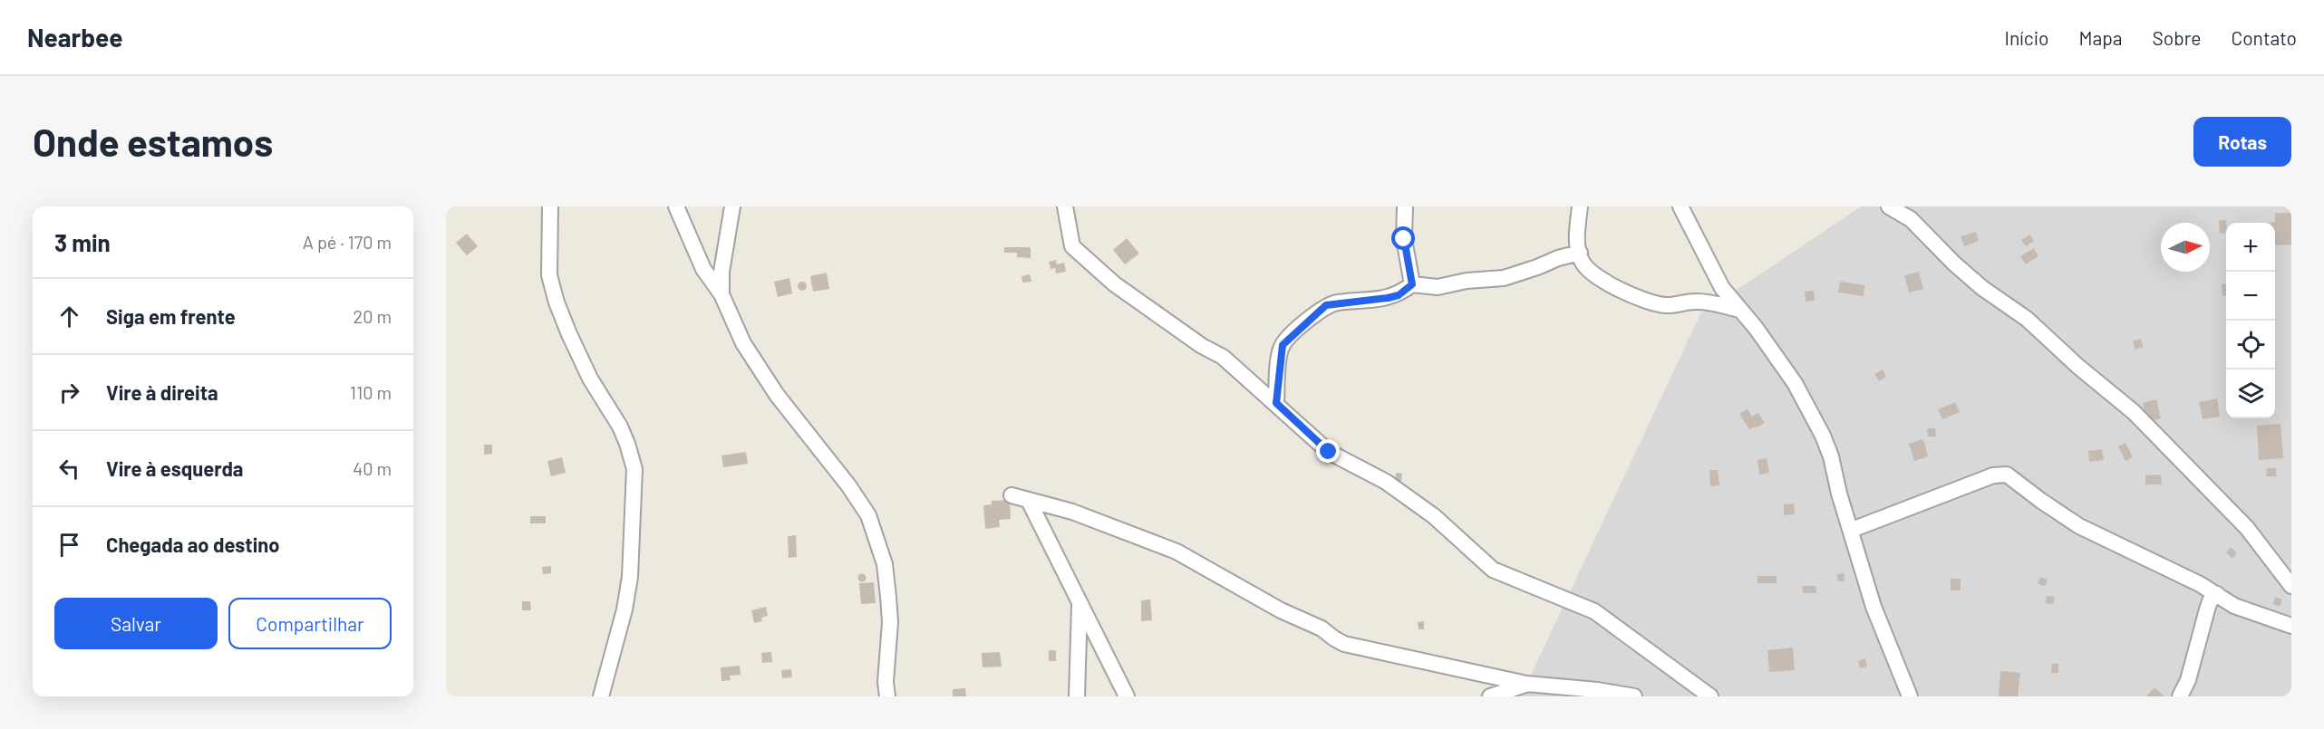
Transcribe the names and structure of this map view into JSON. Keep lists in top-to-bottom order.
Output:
{
  "north": "right",
  "page": {
    "header": "Nearbee",
    "nav": [
      "Início",
      "Mapa",
      "Sobre",
      "Contato"
    ],
    "buttons": [
      "Rotas",
      ["Salvar", "Compartilhar"]
    ],
    "title": "Onde estamos",
    "heading": ["3 min", "A pé · 170 m"],
    "map_buttons": ["+", "−"],
    "list": [
      ["Siga em frente", "20 m"],
      ["Vire à direita", "110 m"],
      ["Vire à esquerda", "40 m"],
      "Chegada ao destino"
    ]
  }
}
